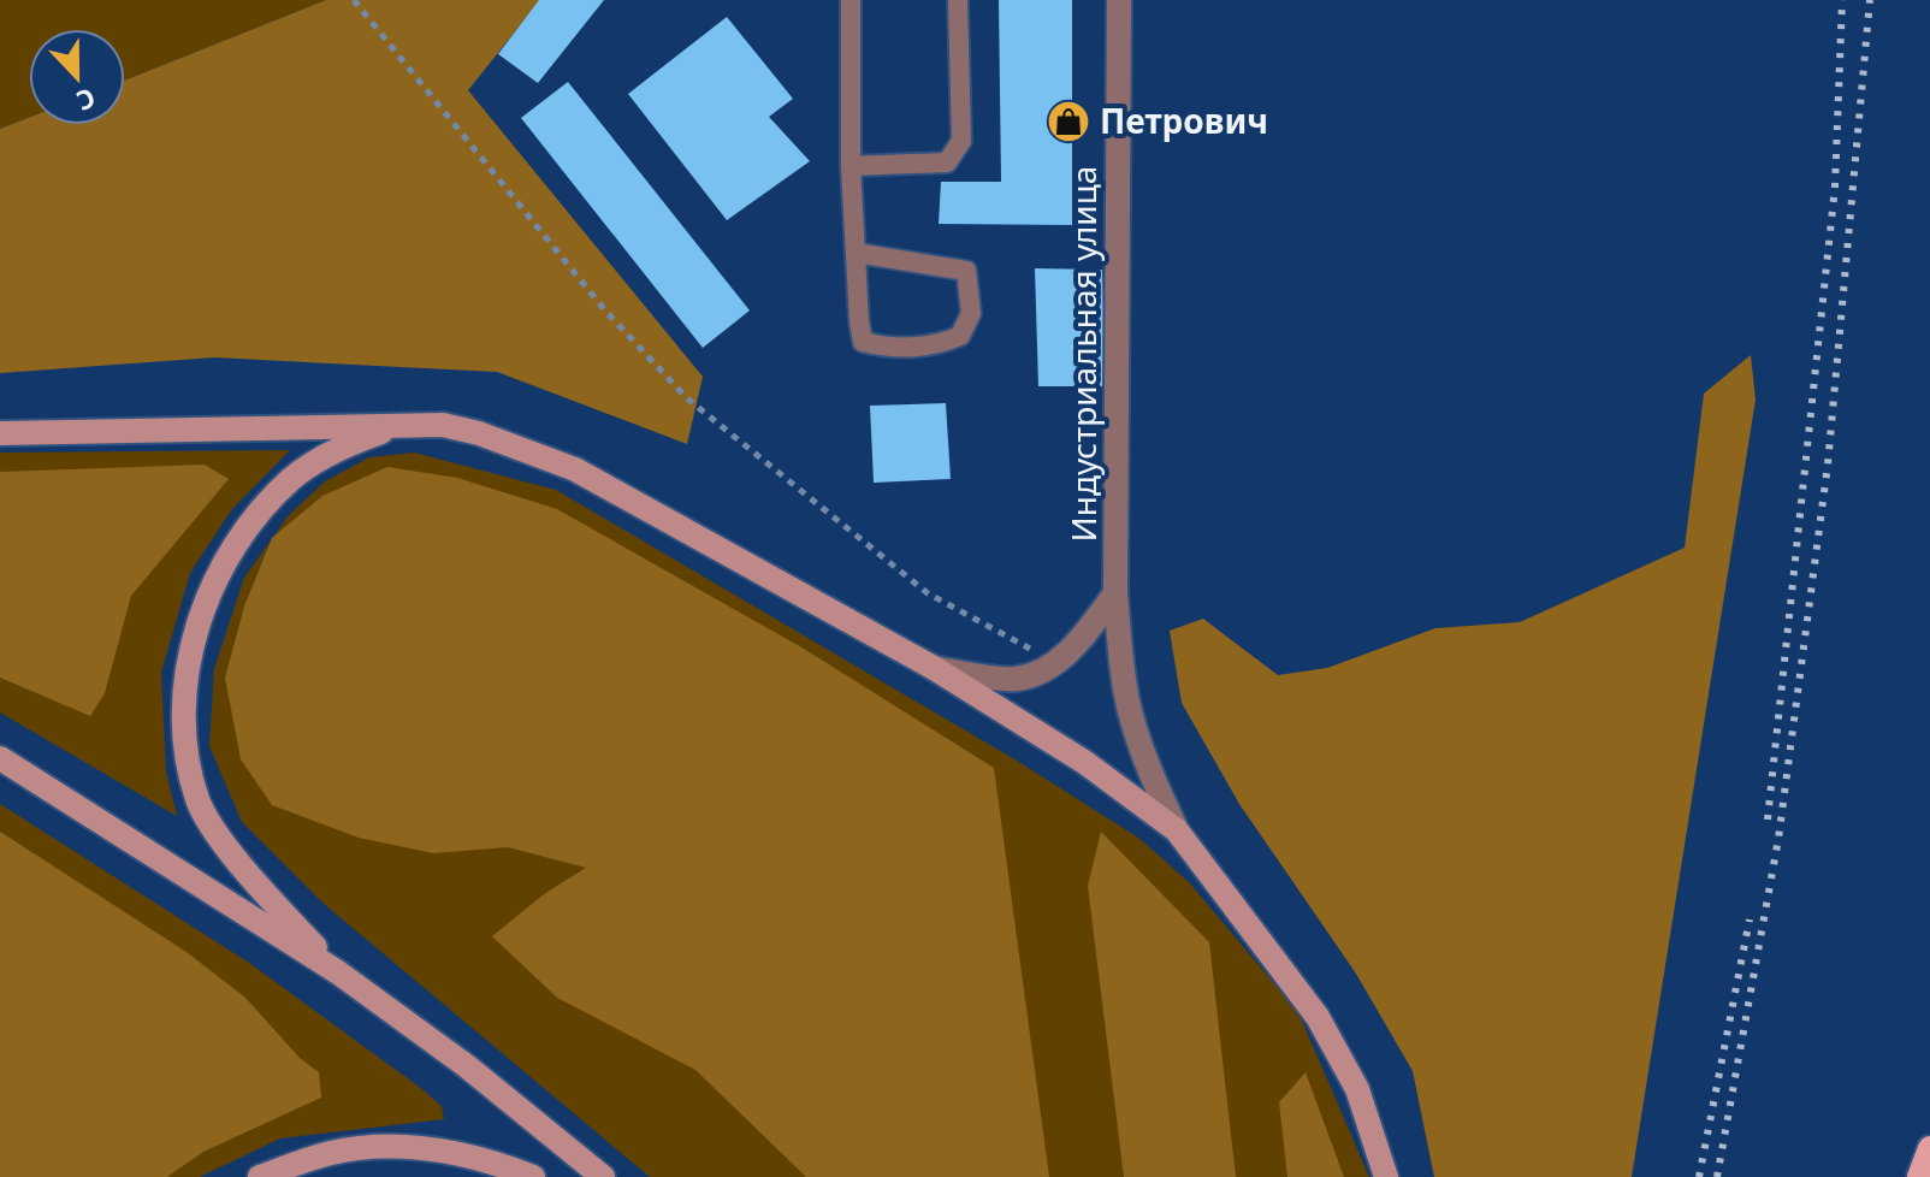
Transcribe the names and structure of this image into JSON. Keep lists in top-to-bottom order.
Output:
{
  "streets": {
    "street": ["Индустриальная улица"]
  },
  "places": {
    "shop": ["Петрович"]
  },
  "north": "bottom"
}
